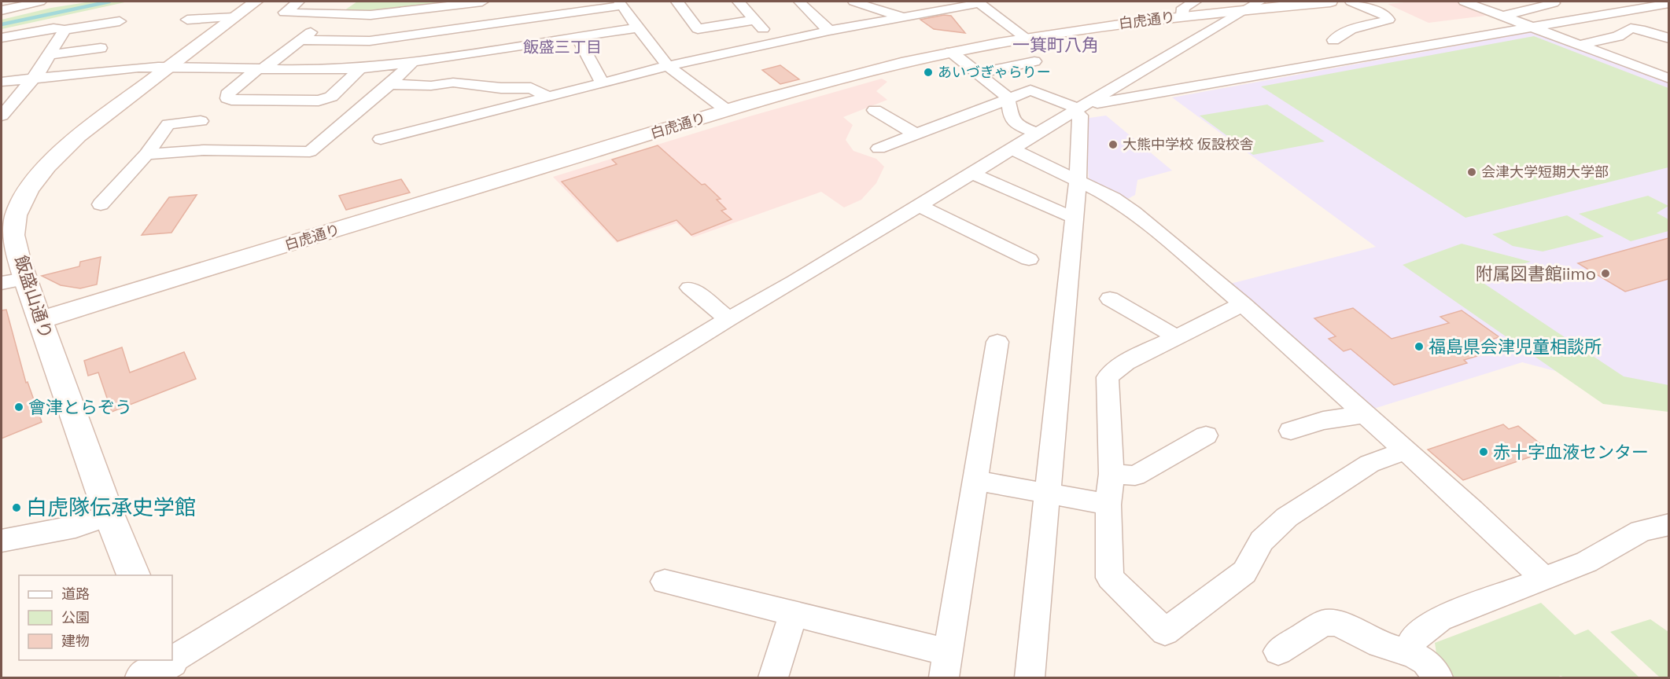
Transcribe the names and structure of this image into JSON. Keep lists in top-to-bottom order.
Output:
{
  "streets": {
    "street": ["白虎通り", "飯盛山通り"]
  },
  "crossings": [
    ["白虎通り", "飯盛山通り"]
  ],
  "districts": ["一箕町八角", "飯盛三丁目"],
  "places": [
    "あいづぎゃらりー",
    "大熊中学校 仮設校舎",
    "会津大学短期大学部",
    "附属図書館iimo",
    "福島県会津児童相談所",
    "會津とらぞう",
    "赤十字血液センター",
    "白虎隊伝承史学館"
  ],
  "legend": ["道路", "公園", "建物"]
}
